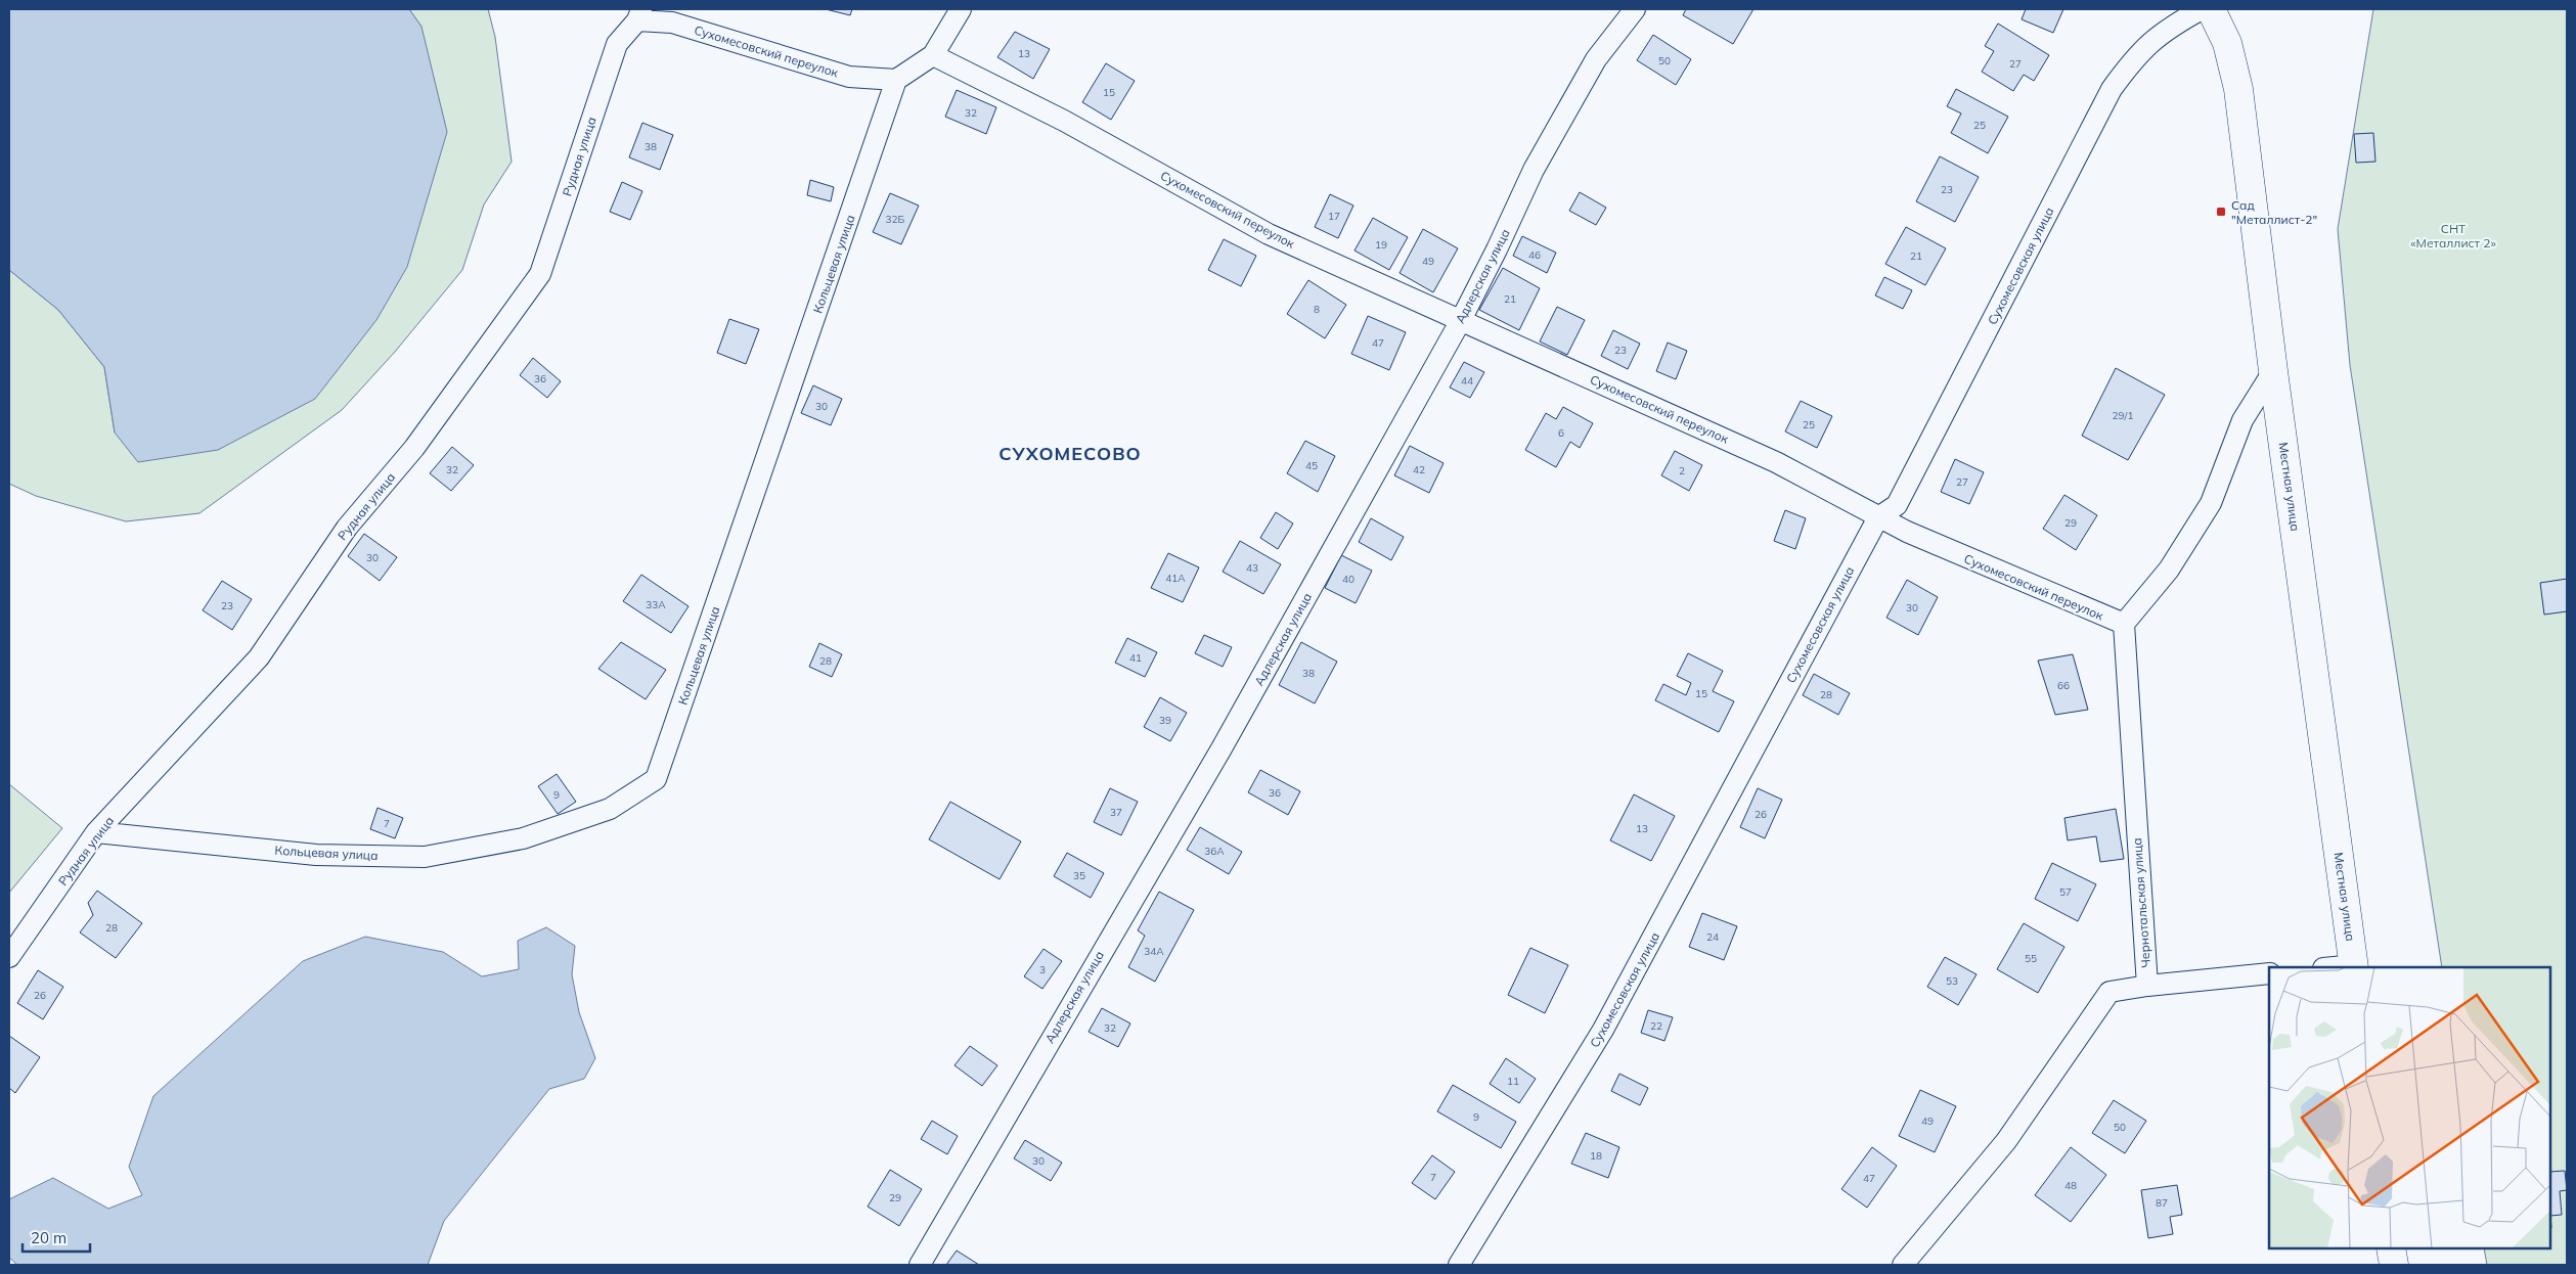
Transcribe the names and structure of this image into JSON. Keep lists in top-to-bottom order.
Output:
{
  "streets": {
    "main road": ["Местная улица"],
    "street": [
      "Сухомесовский переулок",
      "Рудная улица",
      "Кольцевая улица",
      "Сухомесовская улица",
      "Адлерская улица",
      "Чернотальская улица"
    ]
  },
  "crossings": [
    ["Сухомесовский переулок", "Рудная улица"],
    ["Сухомесовский переулок", "Кольцевая улица"],
    ["Сухомесовский переулок", "Сухомесовская улица"],
    ["Сухомесовский переулок", "Адлерская улица"],
    ["Сухомесовский переулок", "Чернотальская улица"],
    ["Рудная улица", "Кольцевая улица"]
  ],
  "districts": ["СУХОМЕСОВО"],
  "parks": ["СНТ «Металлист 2»"],
  "places": {
    "transit": ["Сад \"Металлист-2\""]
  },
  "house_numbers": [
    "13",
    "50",
    "27",
    "15",
    "32",
    "25",
    "38",
    "23",
    "17",
    "32Б",
    "19",
    "46",
    "21",
    "49",
    "21",
    "8",
    "47",
    "23",
    "36",
    "44",
    "30",
    "29/1",
    "25",
    "6",
    "45",
    "32",
    "42",
    "2",
    "27",
    "29",
    "30",
    "43",
    "41А",
    "40",
    "33А",
    "23",
    "30",
    "41",
    "28",
    "38",
    "66",
    "15",
    "28",
    "39",
    "36",
    "9",
    "37",
    "26",
    "7",
    "13",
    "36А",
    "35",
    "57",
    "28",
    "24",
    "34А",
    "55",
    "3",
    "53",
    "26",
    "22",
    "32",
    "11",
    "9",
    "49",
    "50",
    "18",
    "30",
    "7",
    "47",
    "48",
    "29",
    "87"
  ],
  "scale_bar": "20 m"
}
